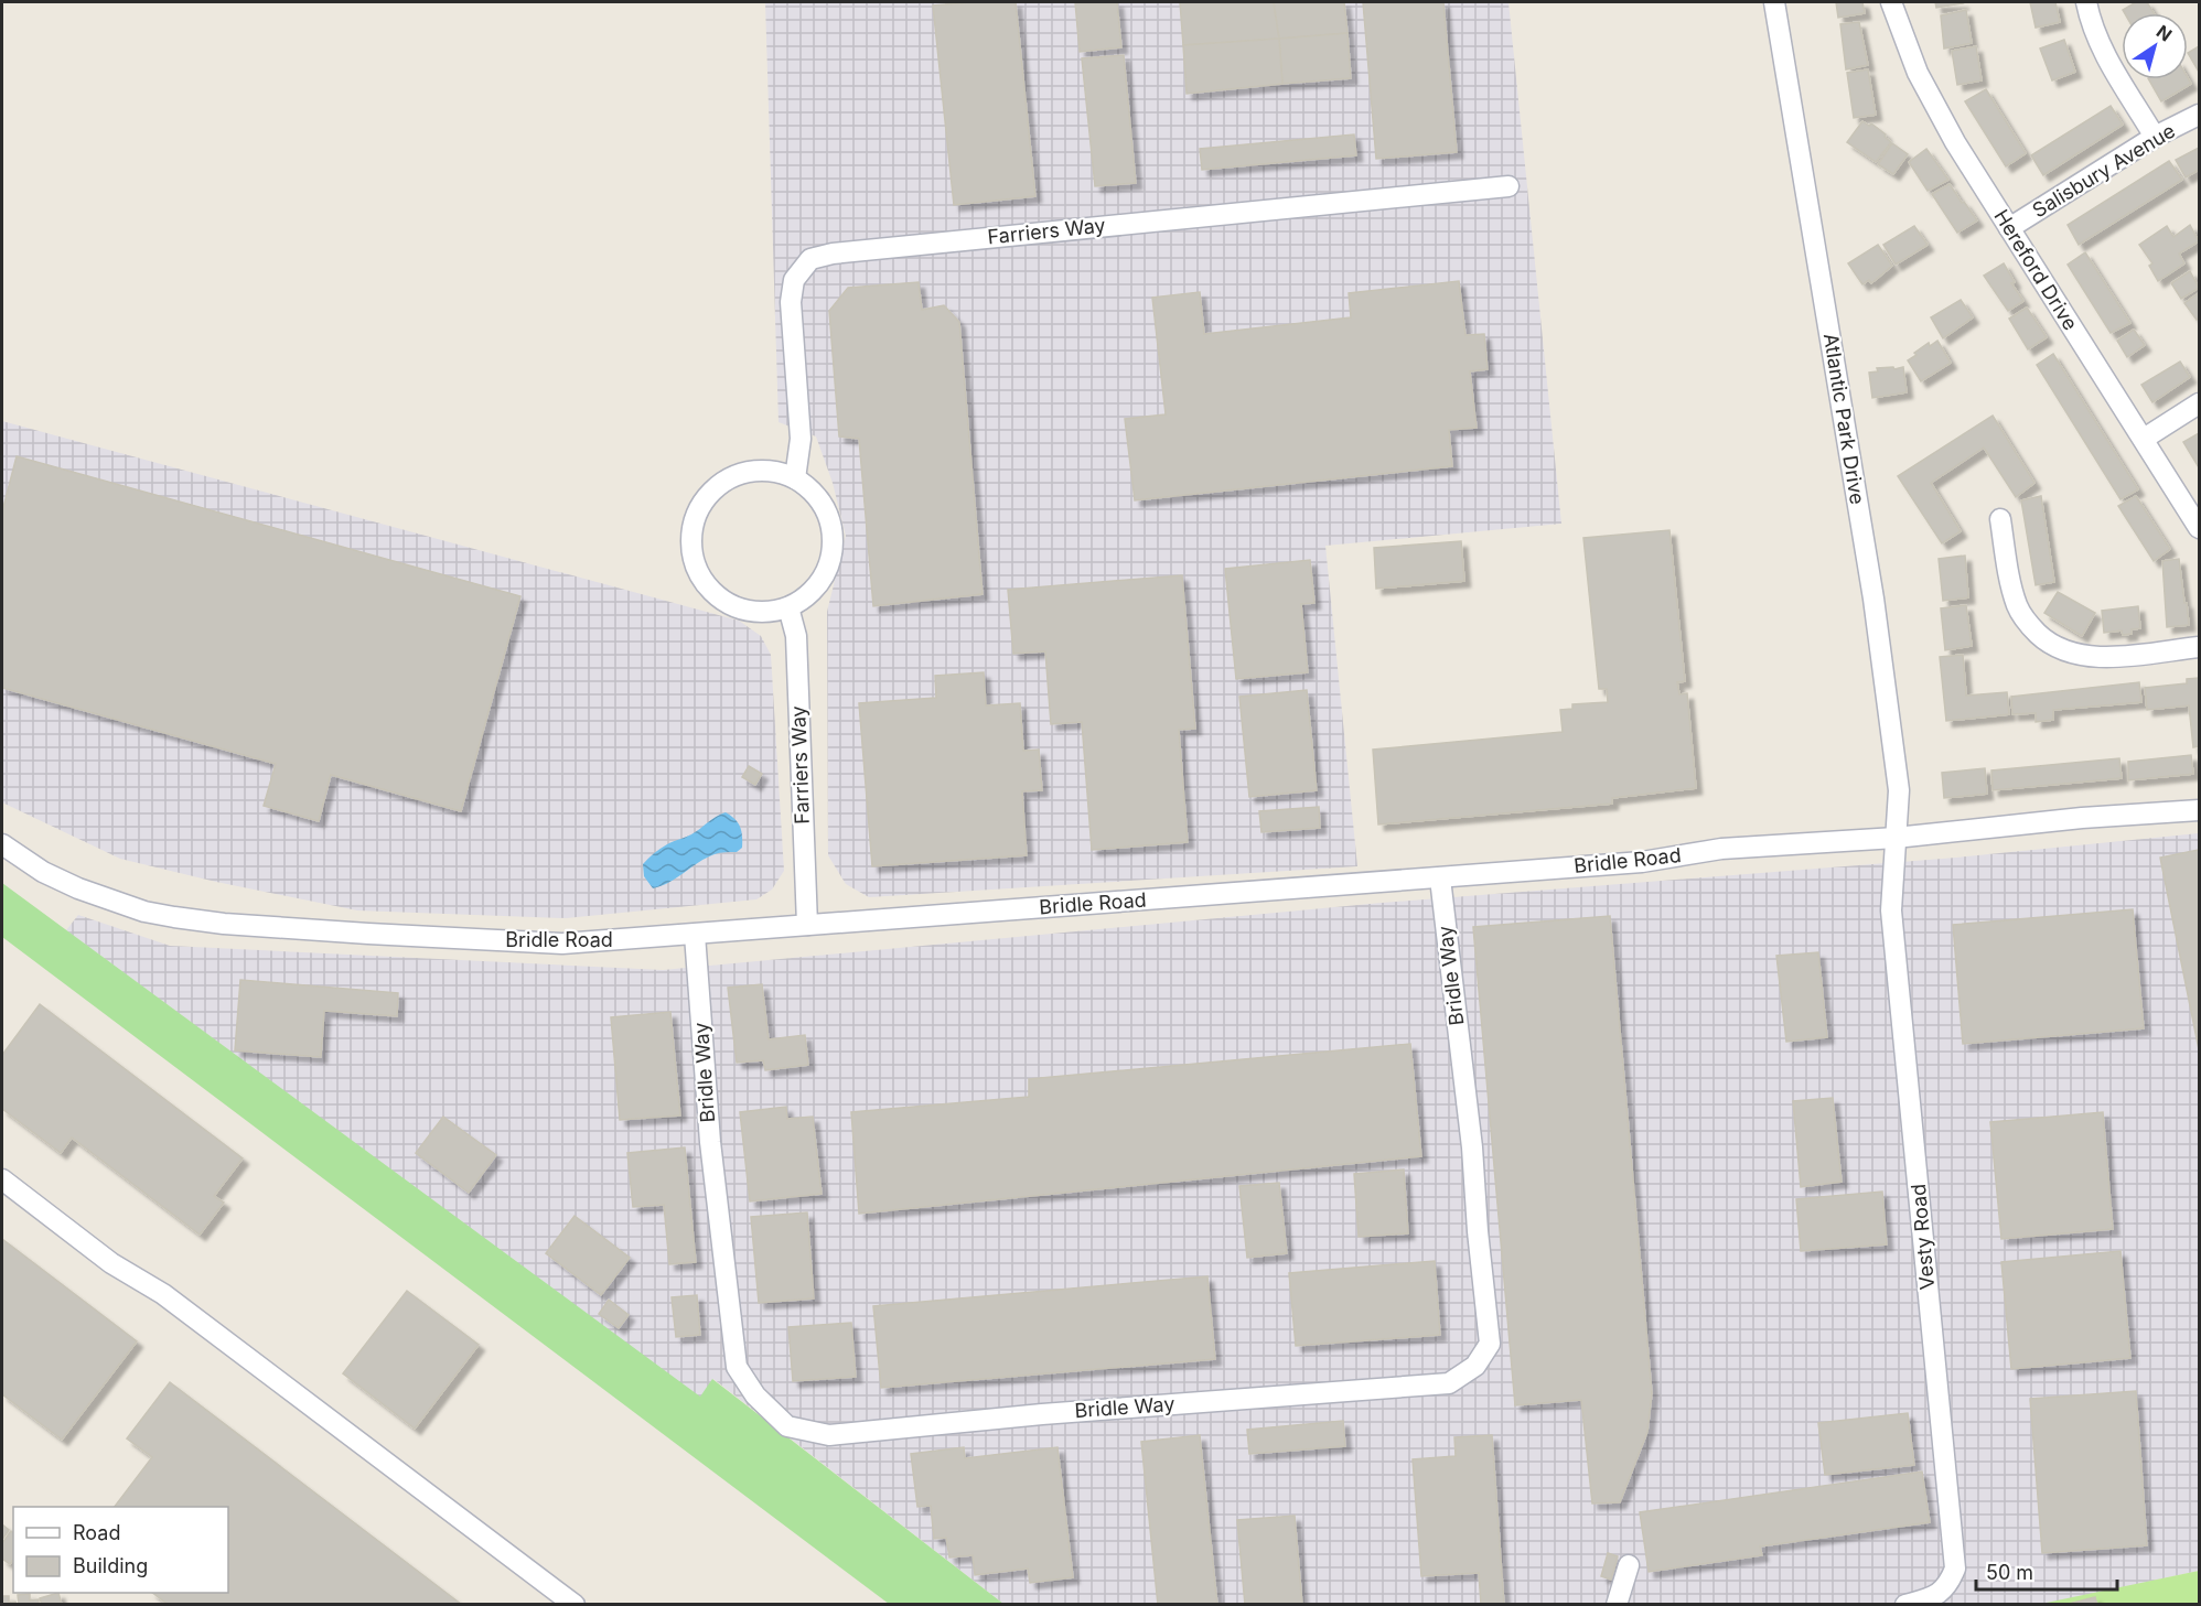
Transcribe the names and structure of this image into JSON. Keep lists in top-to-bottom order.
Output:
{
  "streets": {
    "street": [
      "Salisbury Avenue",
      "Farriers Way",
      "Hereford Drive",
      "Atlantic Park Drive",
      "Bridle Road",
      "Bridle Way",
      "Vesty Road"
    ]
  },
  "crossings": [
    ["Salisbury Avenue", "Hereford Drive"],
    ["Farriers Way", "Bridle Road"],
    ["Atlantic Park Drive", "Bridle Road"],
    ["Atlantic Park Drive", "Vesty Road"],
    ["Bridle Road", "Bridle Way"],
    ["Bridle Road", "Vesty Road"]
  ],
  "legend": ["Road", "Building"],
  "scale_bar": "50 m",
  "north": "top right"
}
